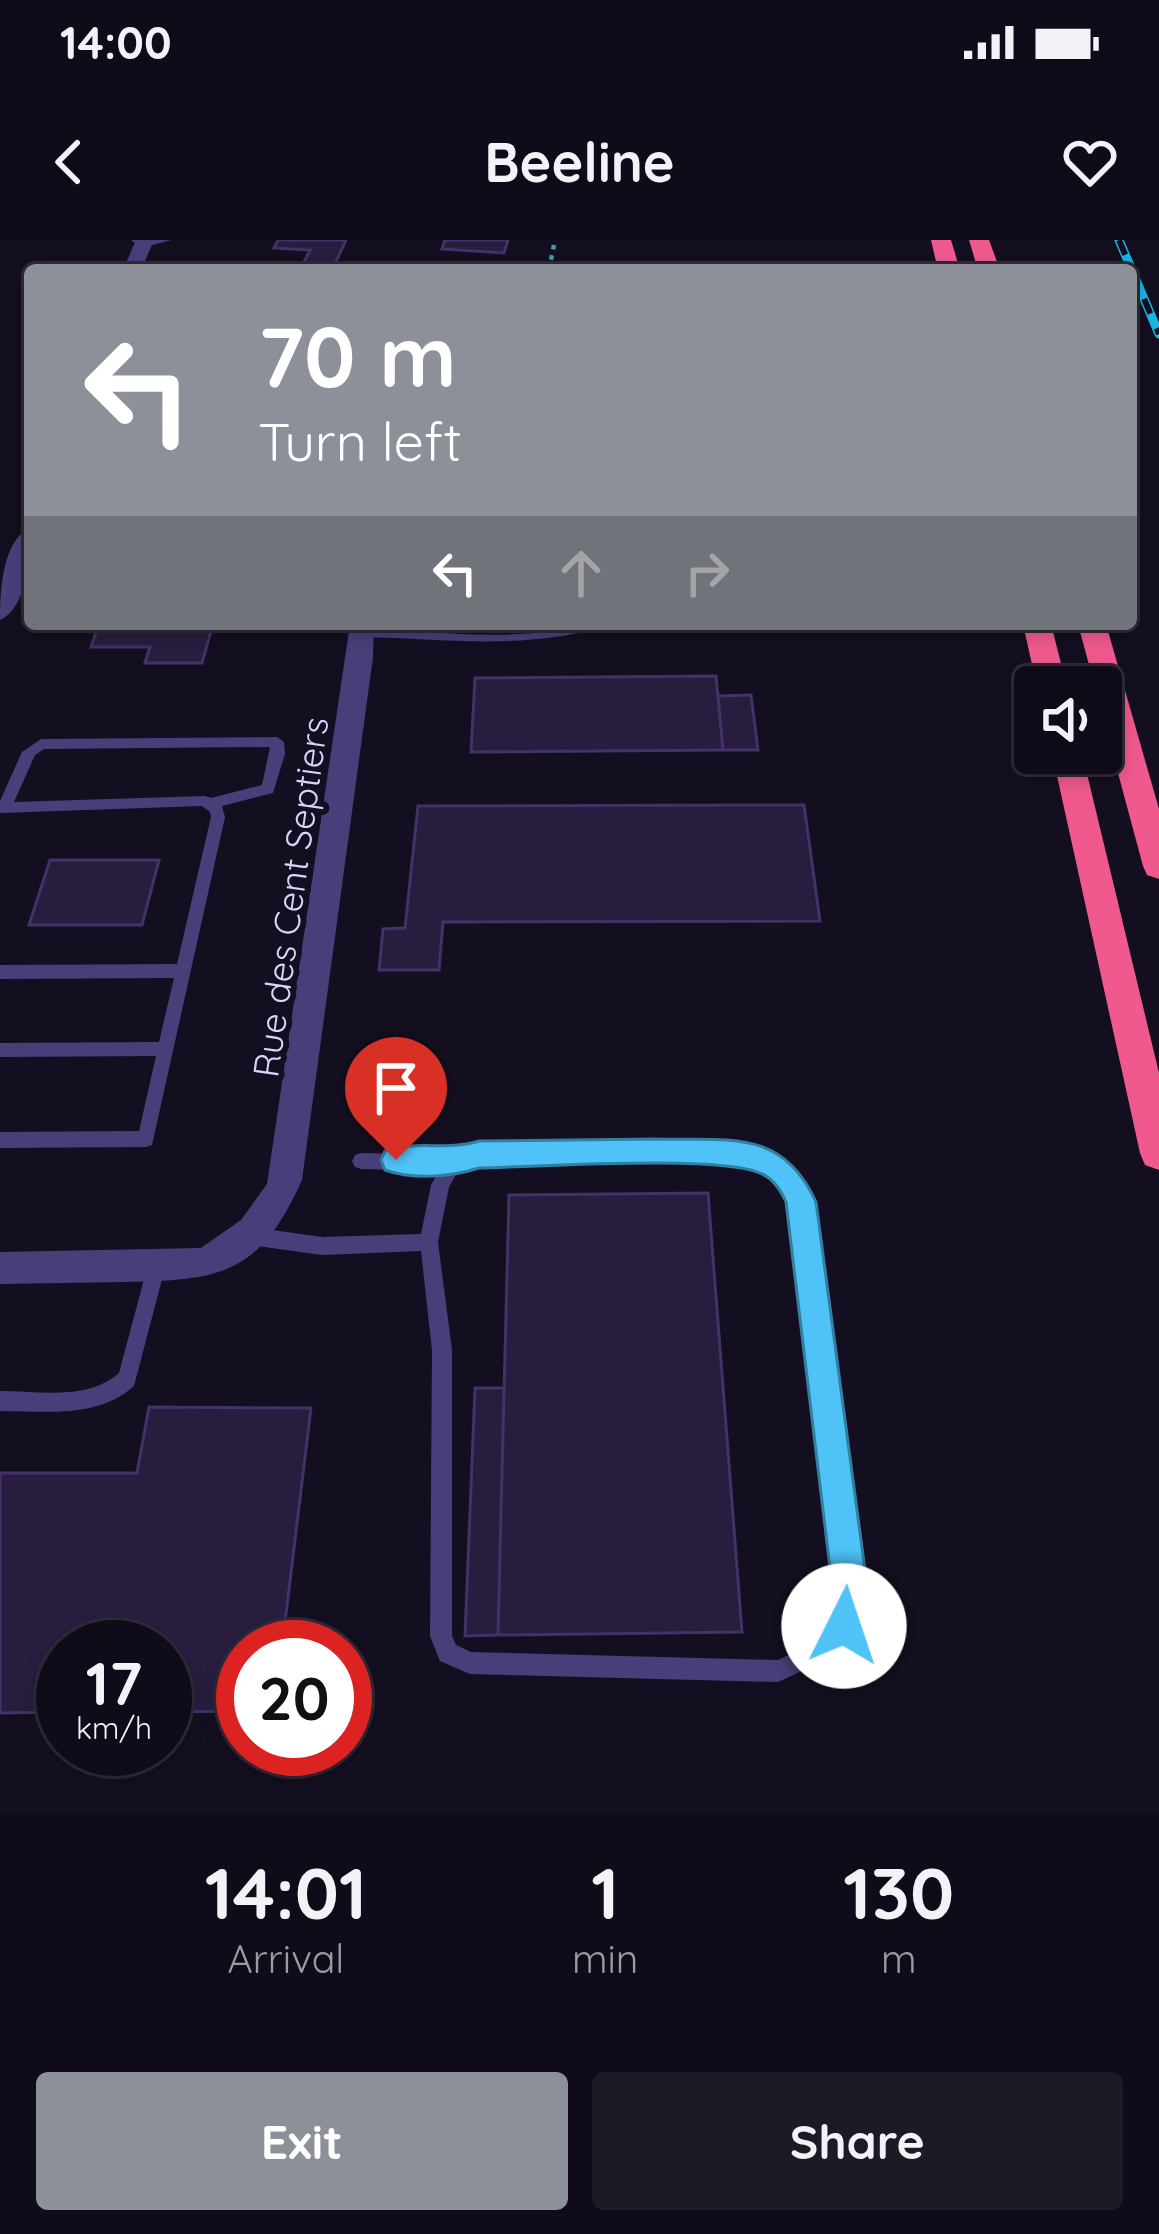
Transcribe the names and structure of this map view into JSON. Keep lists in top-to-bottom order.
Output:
{
  "streets": {
    "street": ["Rue des Cent Septiers"]
  },
  "page": {
    "status": "14:00",
    "header": "Beeline",
    "turn": ["70 m", "Turn left"],
    "speed": "17 km/h",
    "limit": "20",
    "eta": [
      "14:01",
      "Arrival",
      "1",
      "min",
      "130",
      "m"
    ],
    "buttons": ["Exit", "Share"]
  }
}
